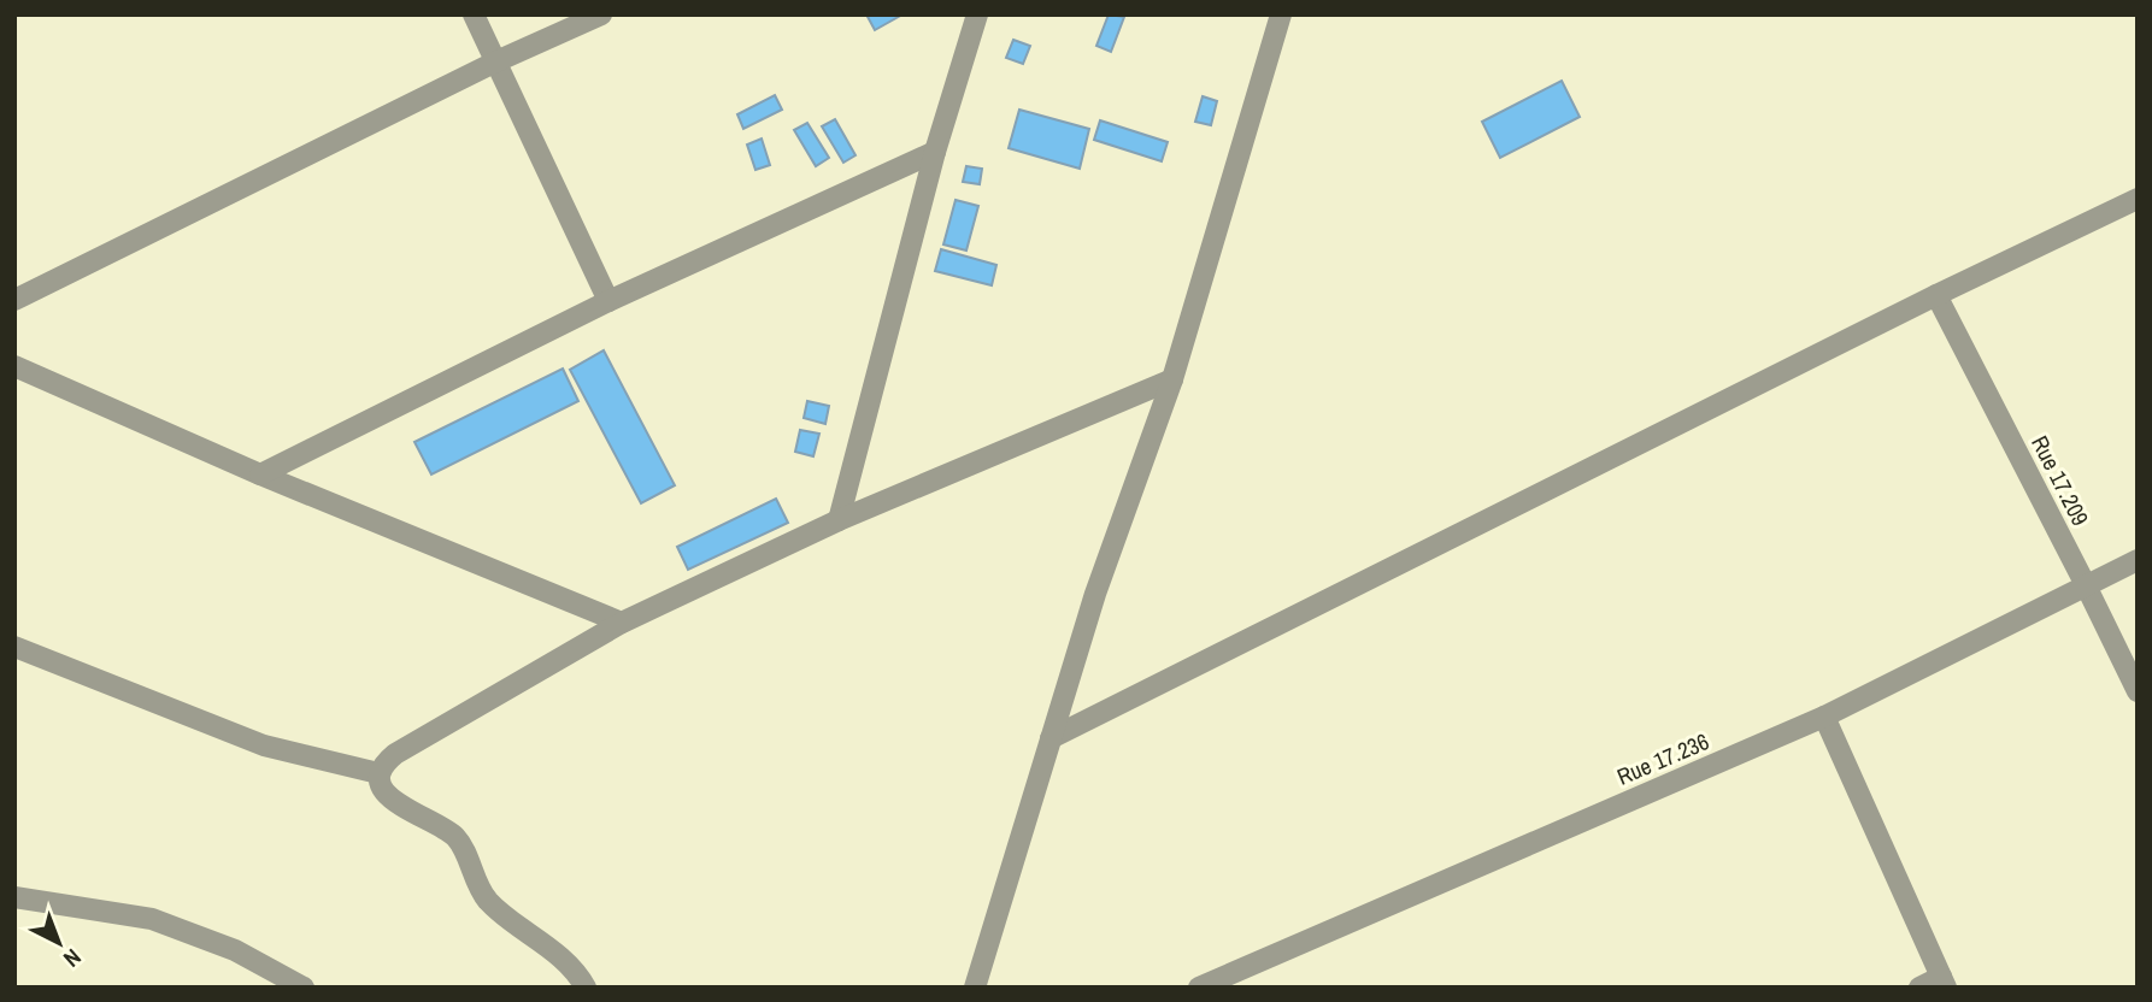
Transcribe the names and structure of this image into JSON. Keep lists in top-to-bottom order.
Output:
{
  "streets": {
    "street": ["Rue 17.209", "Rue 17.236"]
  },
  "crossings": [
    ["Rue 17.209", "Rue 17.236"]
  ],
  "north": "bottom right"
}
